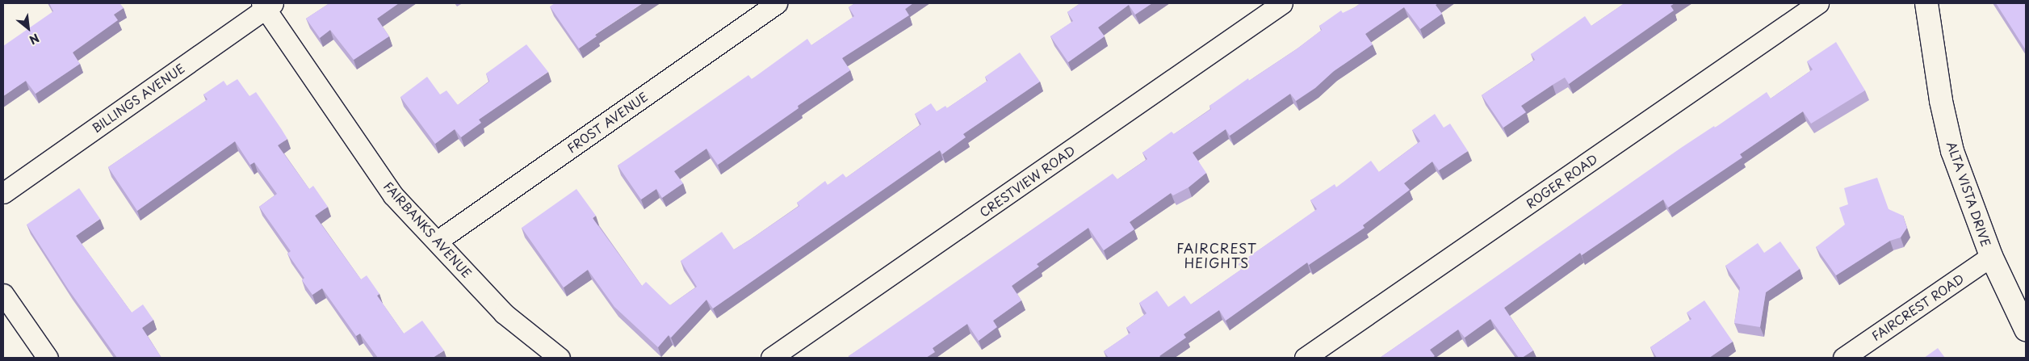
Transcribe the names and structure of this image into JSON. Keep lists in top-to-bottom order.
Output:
{
  "streets": {
    "street": [
      "BILLINGS AVENUE",
      "FROST AVENUE",
      "CRESTVIEW ROAD",
      "ROGER ROAD",
      "ALTA VISTA DRIVE",
      "FAIRBANKS AVENUE",
      "FAIRCREST ROAD"
    ]
  },
  "crossings": [
    ["BILLINGS AVENUE", "FAIRBANKS AVENUE"],
    ["FROST AVENUE", "FAIRBANKS AVENUE"],
    ["ALTA VISTA DRIVE", "FAIRCREST ROAD"]
  ],
  "districts": ["FAIRCREST HEIGHTS"],
  "north": "bottom right"
}
